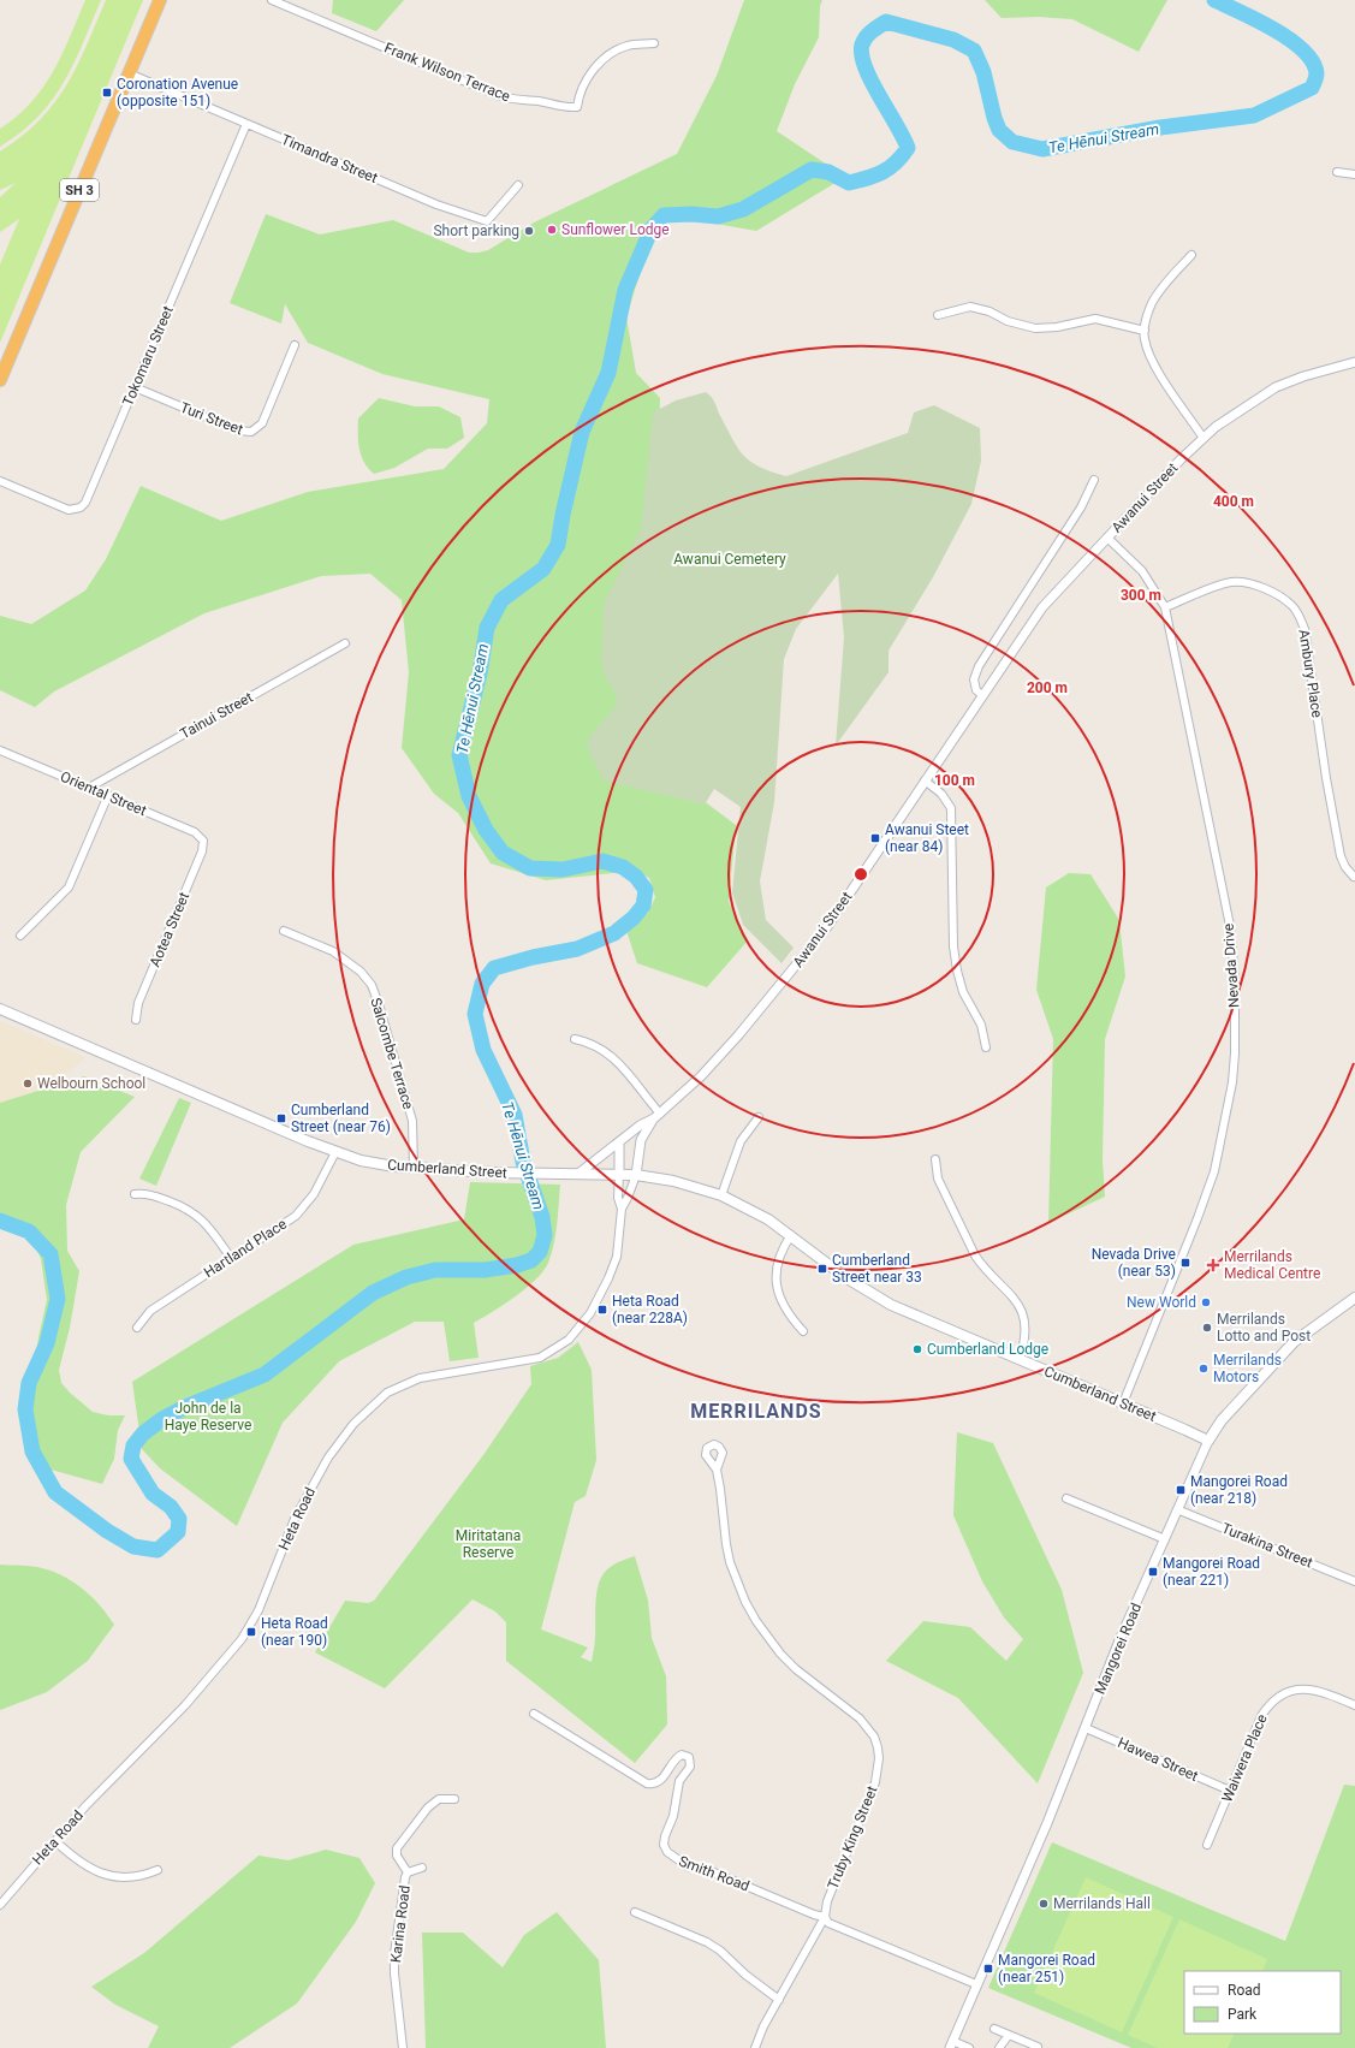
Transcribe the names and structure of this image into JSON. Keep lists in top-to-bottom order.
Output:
{
  "streets": {
    "highway": ["SH 3"],
    "main road": ["Cumberland Street", "Mangorei Road"],
    "street": [
      "Frank Wilson Terrace",
      "Timandra Street",
      "Tokomaru Street",
      "Turi Street",
      "Awanui Street",
      "Ambury Place",
      "Tainui Street",
      "Oriental Street",
      "Aotea Street",
      "Nevada Drive",
      "Salcombe Terrace",
      "Hartland Place",
      "Heta Road",
      "Turakina Street",
      "Waiwera Place",
      "Hawea Street",
      "Truby King Street",
      "Smith Road",
      "Karina Road"
    ]
  },
  "crossings": [
    ["Timandra Street", "SH 3"],
    ["Timandra Street", "Tokomaru Street"],
    ["Tokomaru Street", "Turi Street"],
    ["Awanui Street", "Nevada Drive"],
    ["Awanui Street", "Cumberland Street"],
    ["Awanui Street", "Heta Road"],
    ["Ambury Place", "Nevada Drive"],
    ["Tainui Street", "Oriental Street"],
    ["Oriental Street", "Aotea Street"],
    ["Nevada Drive", "Cumberland Street"],
    ["Salcombe Terrace", "Cumberland Street"],
    ["Cumberland Street", "Hartland Place"],
    ["Cumberland Street", "Heta Road"],
    ["Cumberland Street", "Mangorei Road"],
    ["Turakina Street", "Mangorei Road"],
    ["Mangorei Road", "Hawea Street"],
    ["Mangorei Road", "Smith Road"],
    ["Waiwera Place", "Hawea Street"],
    ["Truby King Street", "Smith Road"]
  ],
  "districts": ["MERRILANDS"],
  "water": ["Te Hēnui Stream"],
  "parks": ["Awanui Cemetery", "John de la Haye Reserve", "Miritatana Reserve"],
  "places": {
    "transit": [
      "Coronation Avenue (opposite 151)",
      "Awanui Steet (near 84)",
      "Cumberland Street (near 76)",
      "Nevada Drive (near 53)",
      "Cumberland Street near 33",
      "Heta Road (near 228A)",
      "Mangorei Road (near 218)",
      "Mangorei Road (near 221)",
      "Heta Road (near 190)",
      "Mangorei Road (near 251)"
    ],
    "other": [
      "Sunflower Lodge",
      "Short parking",
      "Welbourn School",
      "New World",
      "Merrilands Lotto and Post",
      "Cumberland Lodge",
      "Merrilands Motors",
      "Merrilands Hall"
    ],
    "health": ["Merrilands Medical Centre"]
  },
  "legend": ["Road", "Park"],
  "rings": [
    "400 m",
    "300 m",
    "200 m",
    "100 m"
  ]
}
